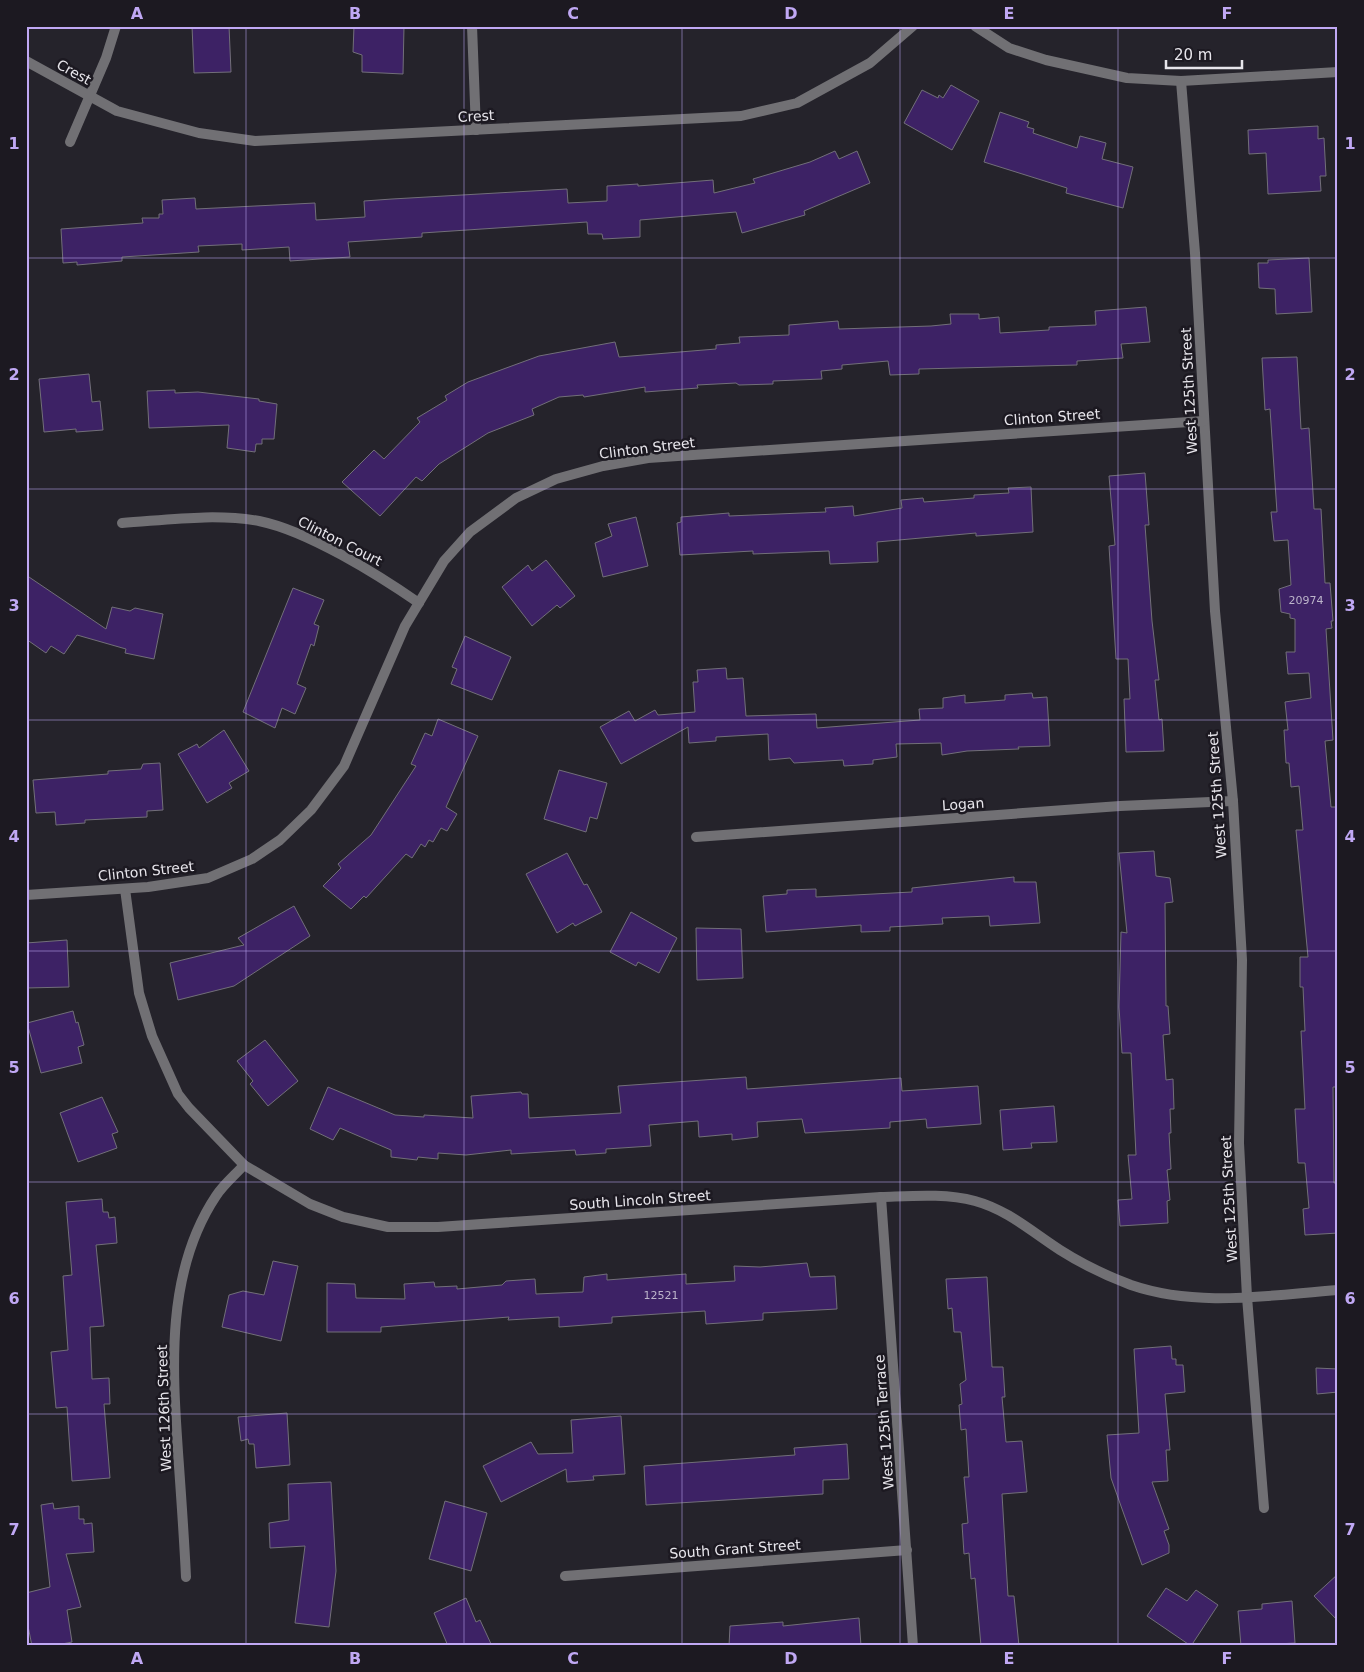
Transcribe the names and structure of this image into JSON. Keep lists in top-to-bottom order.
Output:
{
  "streets": {
    "street": [
      "Crest",
      "West 125th Street",
      "Clinton Street",
      "Clinton Court",
      "Logan",
      "South Lincoln Street",
      "West 126th Street",
      "West 125th Terrace",
      "South Grant Street"
    ]
  },
  "crossings": [
    ["West 125th Street", "Clinton Street"],
    ["West 125th Street", "Logan"],
    ["West 125th Street", "South Lincoln Street"],
    ["Clinton Street", "Clinton Court"],
    ["Clinton Street", "South Lincoln Street"],
    ["South Lincoln Street", "West 126th Street"],
    ["South Lincoln Street", "West 125th Terrace"],
    ["West 125th Terrace", "South Grant Street"]
  ],
  "house_numbers": ["20974", "12521"],
  "scale_bar": "20 m",
  "grid": {
    "columns": [
      "A",
      "B",
      "C",
      "D",
      "E",
      "F"
    ],
    "rows": [
      "1",
      "2",
      "3",
      "4",
      "5",
      "6",
      "7"
    ]
  }
}
